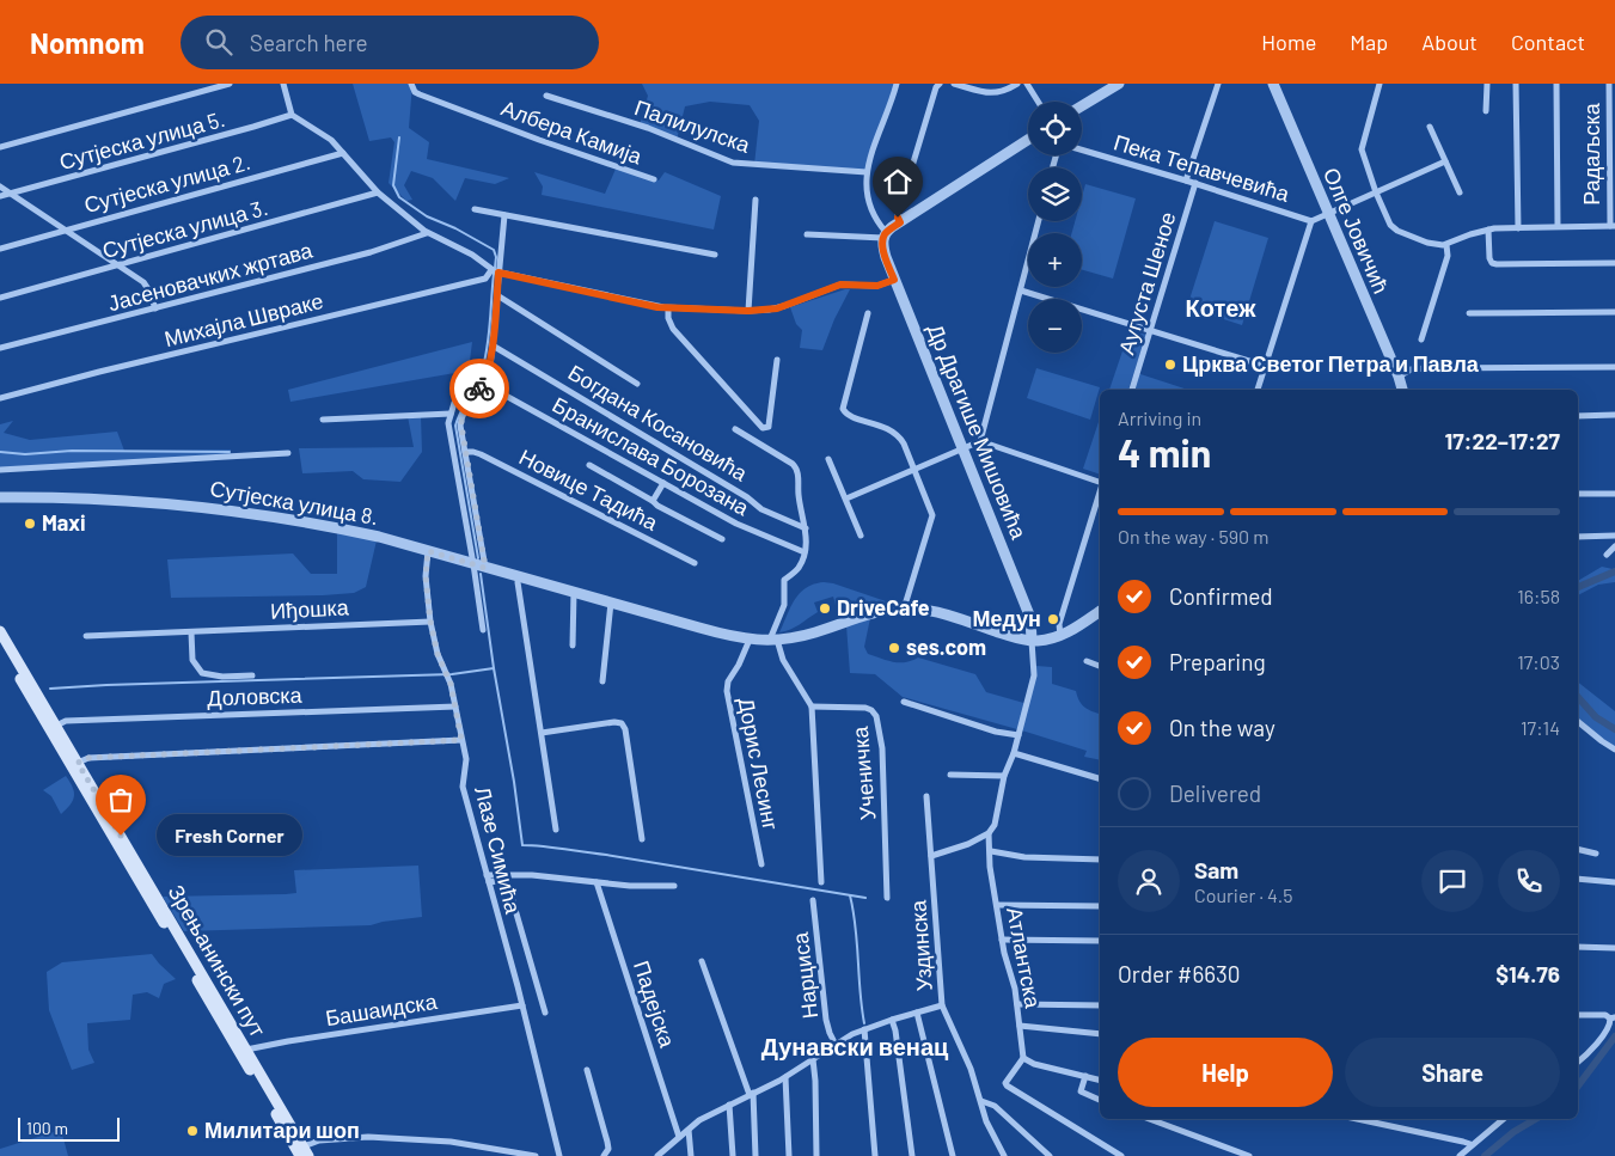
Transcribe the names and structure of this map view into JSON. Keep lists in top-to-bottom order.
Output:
{
  "streets": {
    "main road": ["Зрењанински пут"],
    "street": [
      "Палилулска",
      "Албера Камија",
      "Сутјеска улица 5.",
      "Радаљска",
      "Пека Тепавчевића",
      "Сутјеска улица 2.",
      "Сутјеска улица 3.",
      "Олге Јовичић",
      "Јасеновачких жртава",
      "Аугуста Шеное",
      "Михајла Швраке",
      "Богдана Косановића",
      "Др Драгише Мишовића",
      "Бранислава Борозана",
      "Новице Тадића",
      "Сутјеска улица 8.",
      "Иђошка",
      "Доловска",
      "Дорис Лесинг",
      "Ученичка",
      "Лазе Симића",
      "Уздинска",
      "Атлантска",
      "Нарциса",
      "Падејска",
      "Башаидска"
    ]
  },
  "crossings": [
    ["Пека Тепавчевића", "Олге Јовичић"],
    ["Пека Тепавчевића", "Аугуста Шеное"],
    ["Др Драгише Мишовића", "Сутјеска улица 8."],
    ["Сутјеска улица 8.", "Дорис Лесинг"],
    ["Сутјеска улица 8.", "Лазе Симића"],
    ["Иђошка", "Лазе Симића"],
    ["Доловска", "Лазе Симића"],
    ["Доловска", "Зрењанински пут"],
    ["Лазе Симића", "Башаидска"],
    ["Зрењанински пут", "Башаидска"]
  ],
  "districts": ["Котеж", "Дунавски венац"],
  "places": [
    "Црква Светог Петра и Павла",
    "Maxi",
    "DriveCafe",
    "Медун",
    "ses.com",
    "Fresh Corner",
    "Милитари шоп"
  ],
  "scale_bar": "100 m",
  "page": {
    "header": "Nomnom",
    "search": "Search here",
    "nav": [
      "Home",
      "Map",
      "About",
      "Contact"
    ],
    "map_buttons": ["+", "−"],
    "heading": ["4 min", "Arriving in", "17:22–17:27"],
    "panel": [
      "Sam",
      "Courier · 4.5",
      "Order #6630",
      "$14.76"
    ],
    "bar": "On the way · 590 m",
    "list": [
      ["Confirmed", "16:58"],
      ["Preparing", "17:03"],
      ["On the way", "17:14"],
      "Delivered"
    ],
    "bubble": "Fresh Corner",
    "buttons": ["Help", "Share"],
    "scale": "100 m"
  }
}
